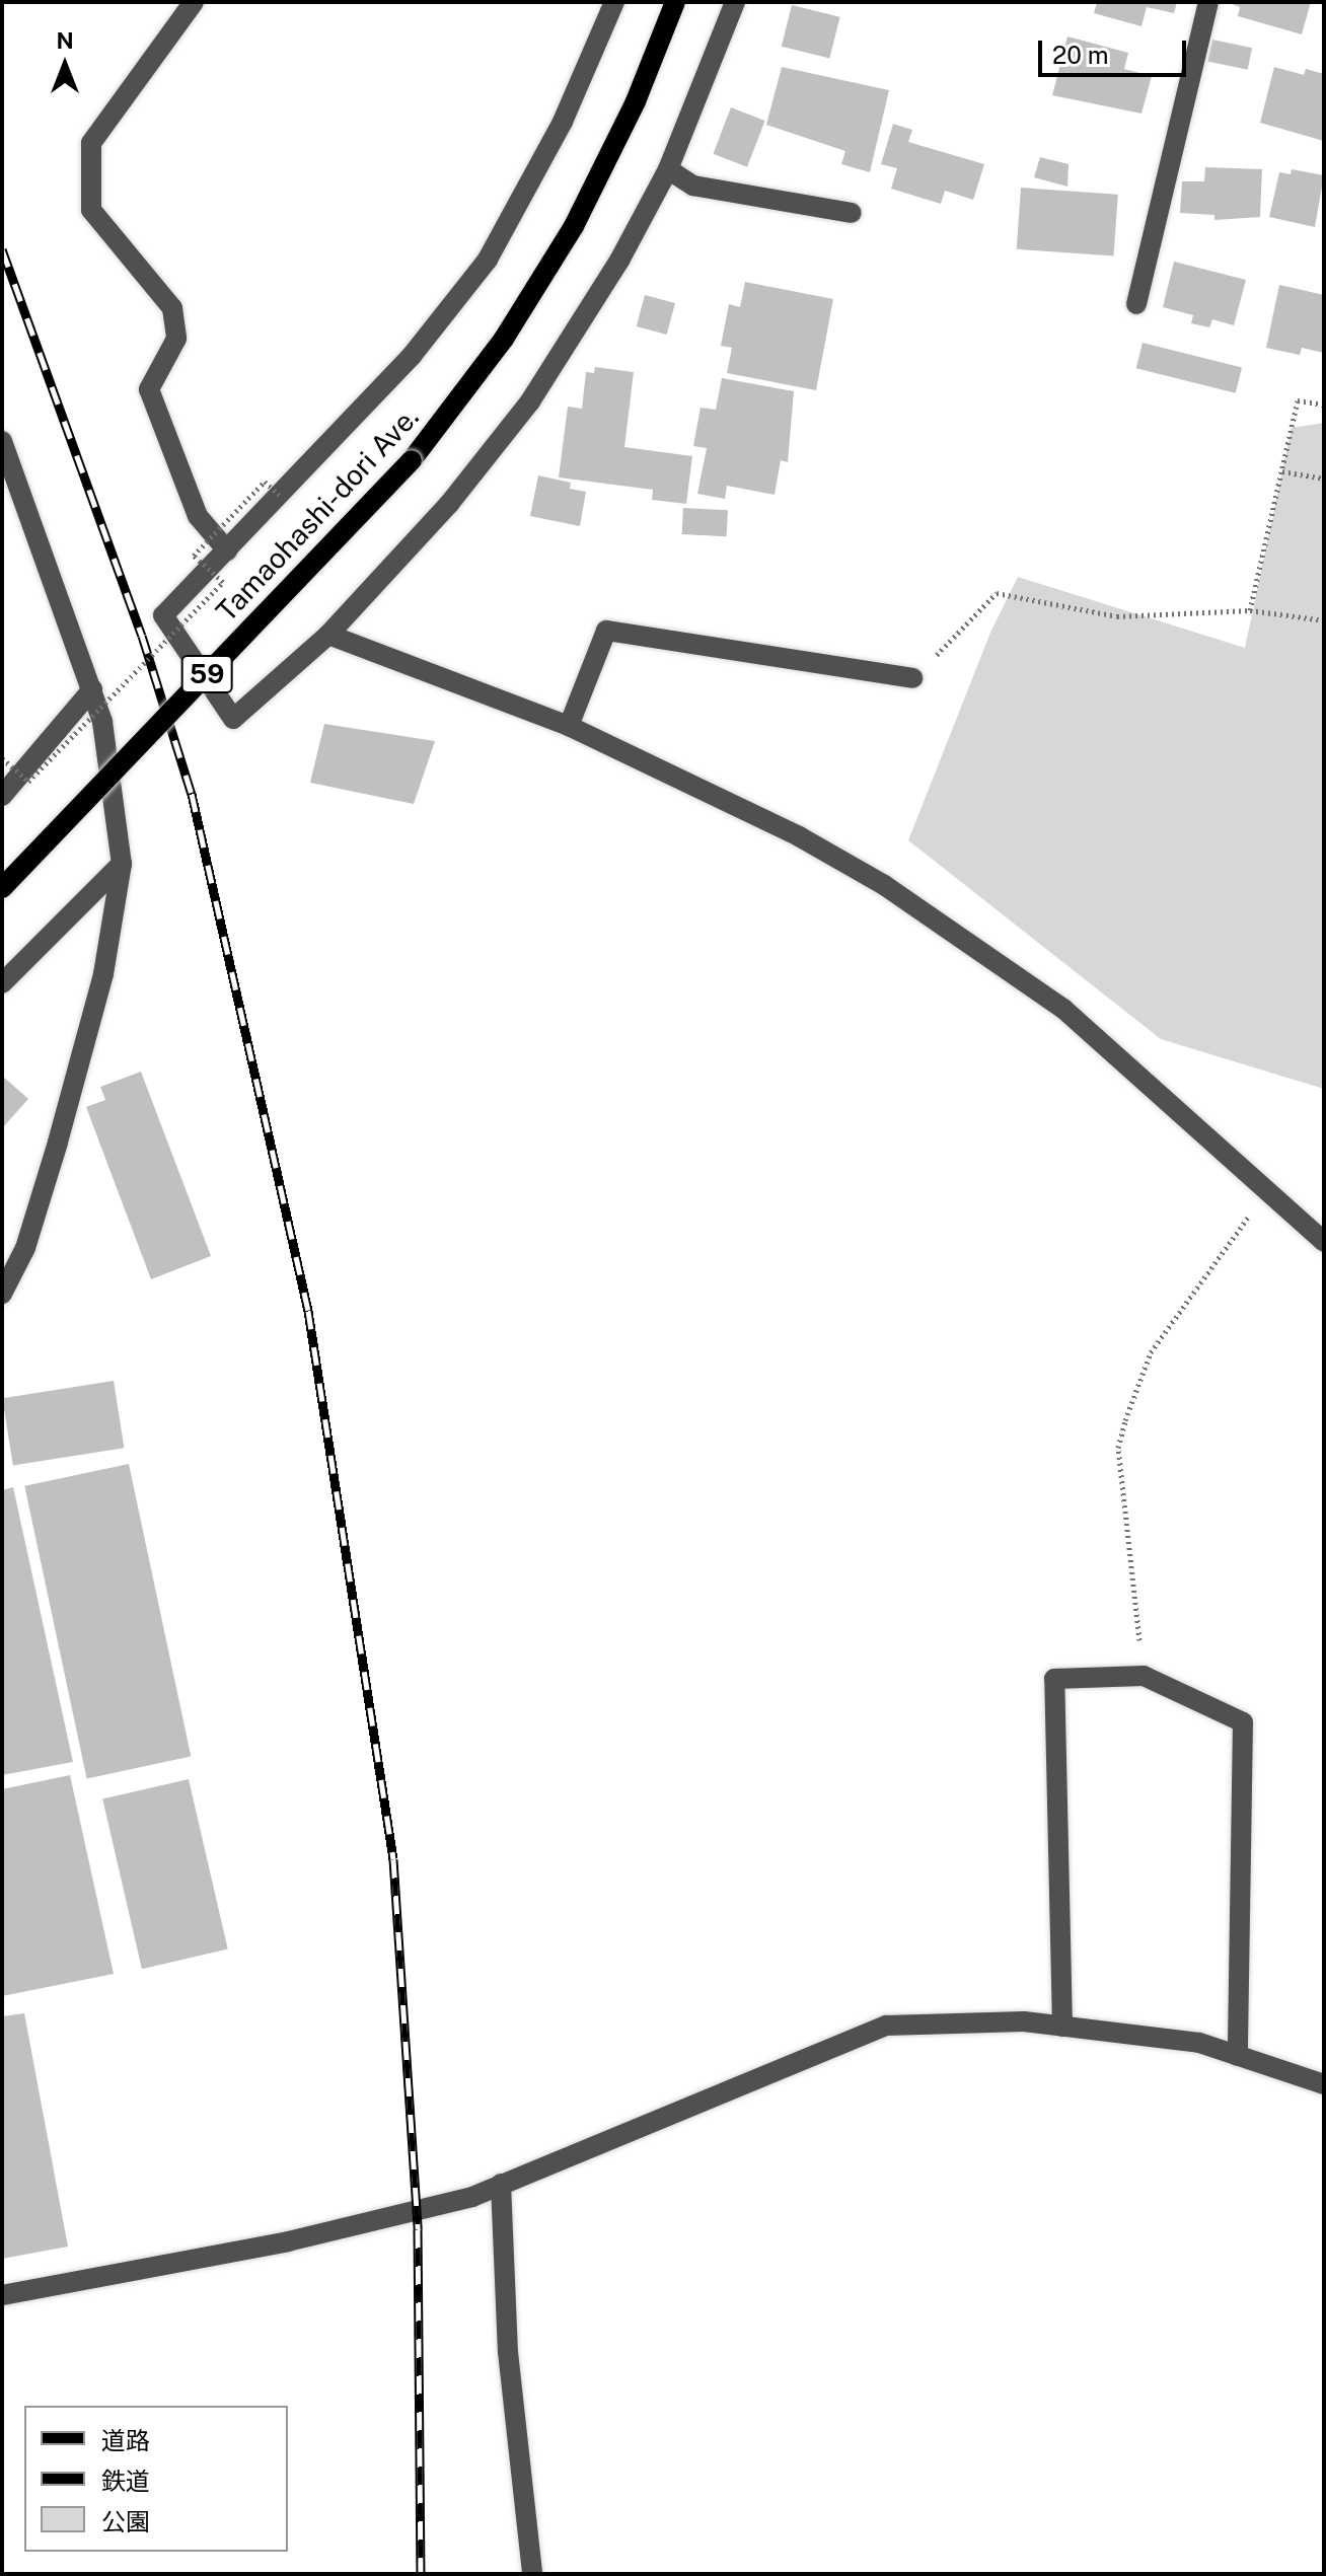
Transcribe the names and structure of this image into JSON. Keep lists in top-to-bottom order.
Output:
{
  "streets": {
    "main road": ["Tamaohashi-dori Ave.", "59"]
  },
  "legend": ["道路", "鉄道", "公園"],
  "scale_bar": "20 m",
  "north": "top"
}
